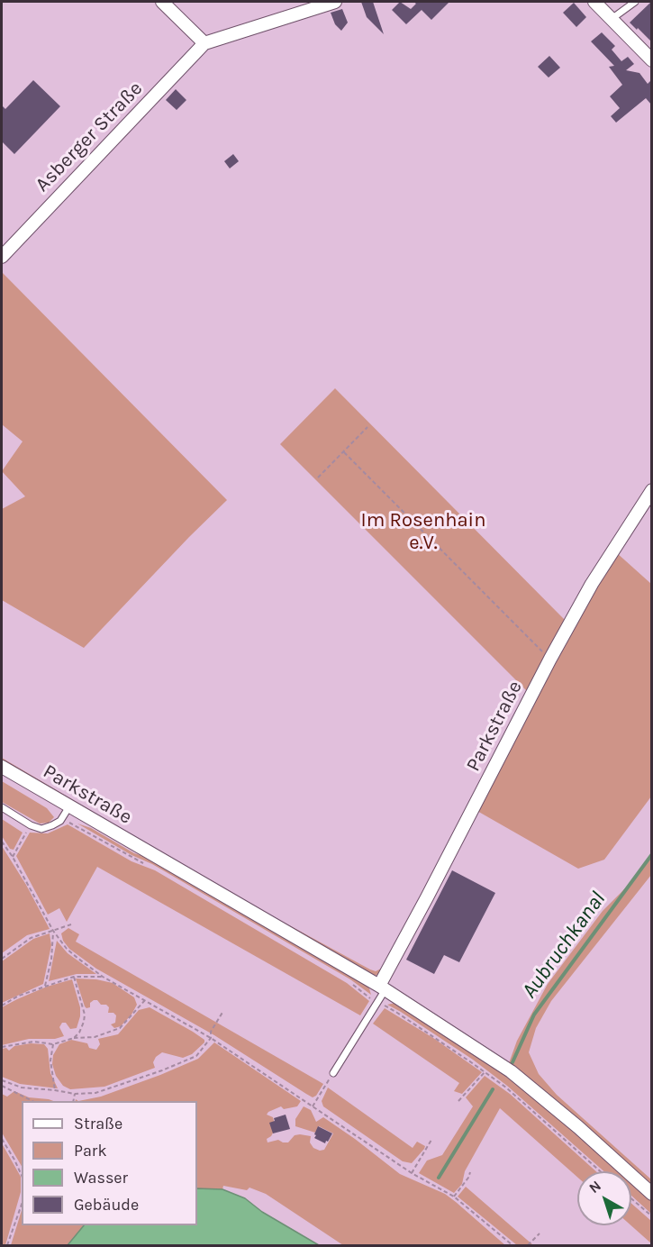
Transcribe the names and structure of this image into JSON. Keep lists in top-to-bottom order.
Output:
{
  "streets": {
    "street": ["Asberger Straße", "Parkstraße"]
  },
  "water": ["Aubruchkanal"],
  "parks": ["Im Rosenhain e.V."],
  "legend": [
    "Straße",
    "Park",
    "Wasser",
    "Gebäude"
  ],
  "north": "top left"
}
